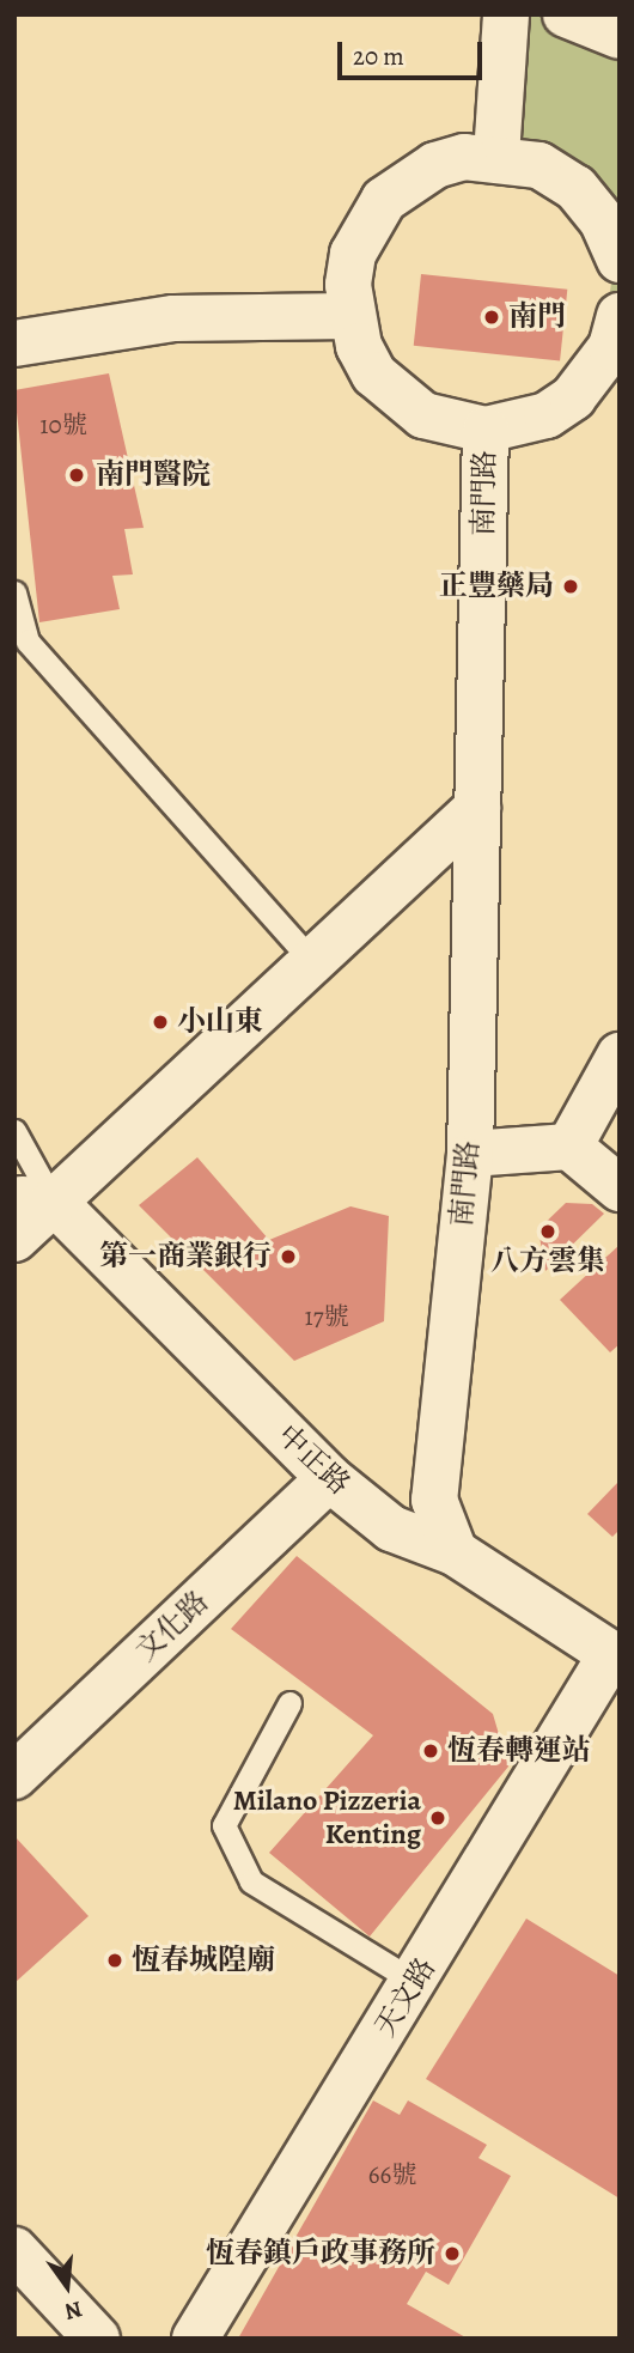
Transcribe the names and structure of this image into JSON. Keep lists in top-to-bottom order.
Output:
{
  "streets": {
    "street": [
      "南門路",
      "中正路",
      "文化路",
      "天文路"
    ]
  },
  "crossings": [
    ["南門路", "中正路"],
    ["中正路", "文化路"],
    ["中正路", "天文路"]
  ],
  "places": [
    "南門",
    "南門醫院",
    "正豐藥局",
    "小山東",
    "八方雲集",
    "第一商業銀行",
    "恆春轉運站",
    "Milano Pizzeria Kenting",
    "恆春城隍廟",
    "恆春鎮戶政事務所"
  ],
  "house_numbers": ["10號", "17號", "66號"],
  "scale_bar": "20 m",
  "north": "bottom"
}
